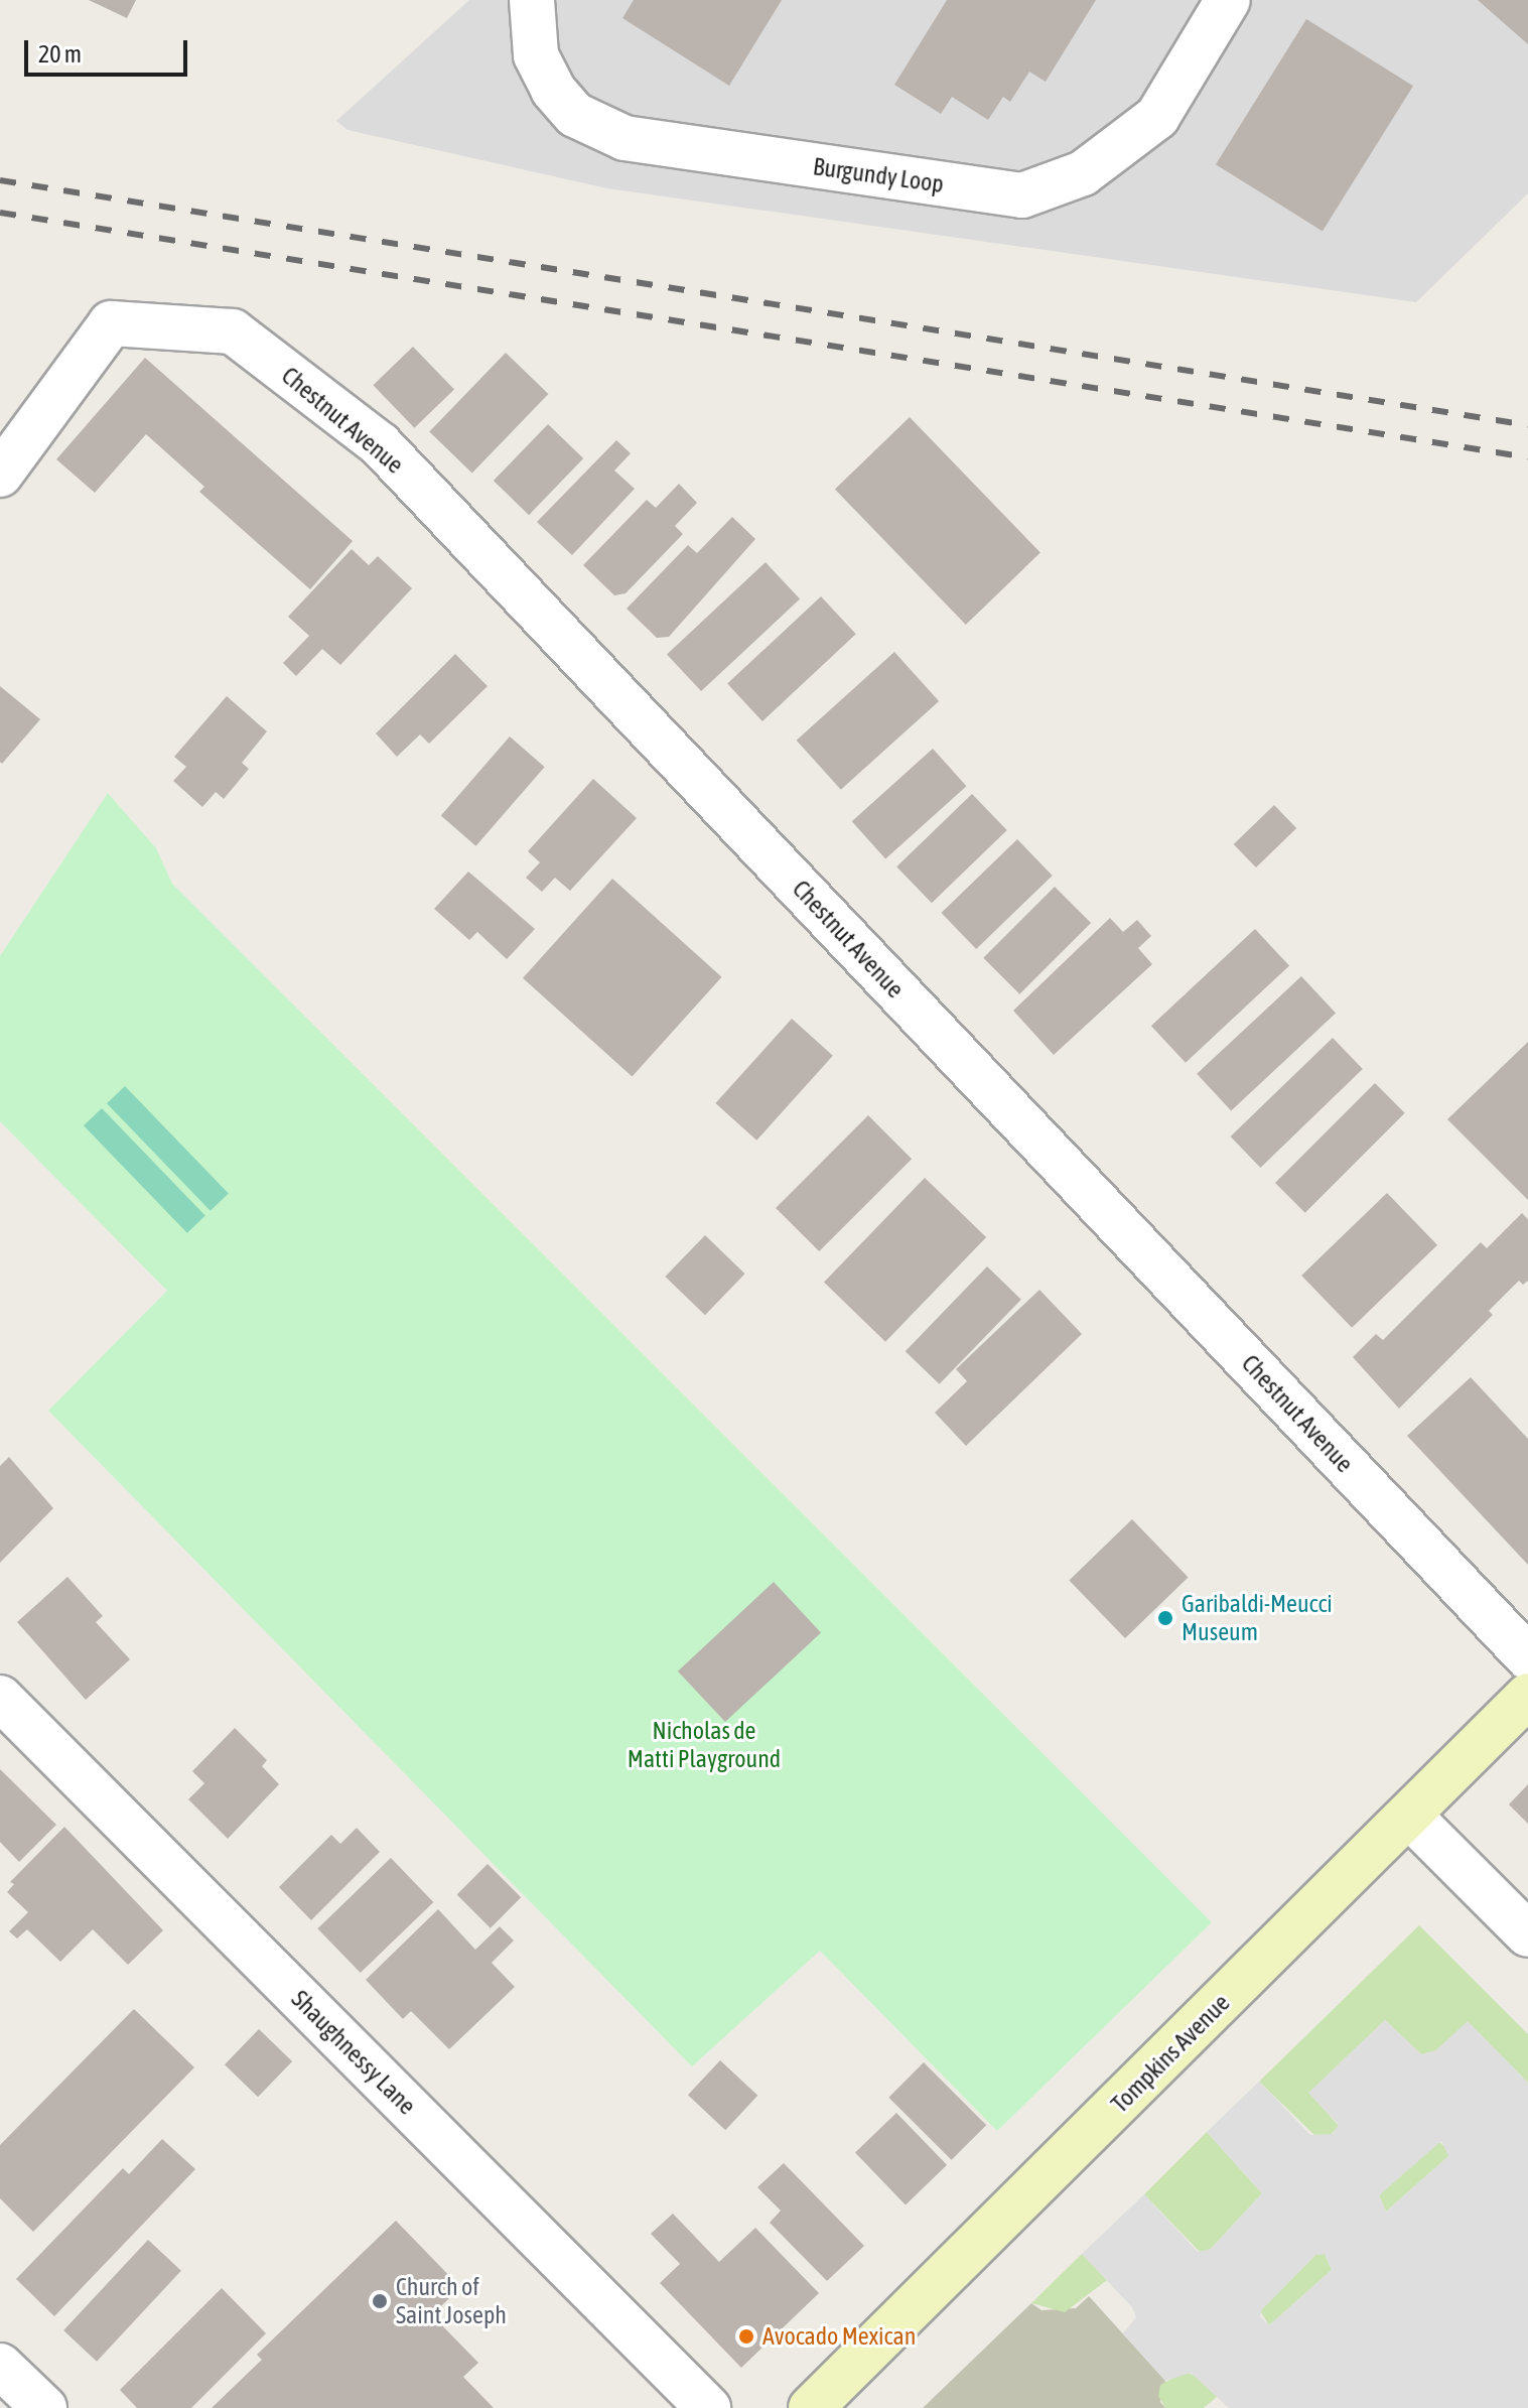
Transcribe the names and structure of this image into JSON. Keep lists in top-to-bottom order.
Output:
{
  "streets": {
    "street": [
      "Burgundy Loop",
      "Chestnut Avenue",
      "Shaughnessy Lane",
      "Tompkins Avenue"
    ]
  },
  "parks": ["Nicholas de Matti Playground"],
  "places": ["Garibaldi-Meucci Museum", "Church of Saint Joseph", "Avocado Mexican"],
  "scale_bar": "20 m"
}
